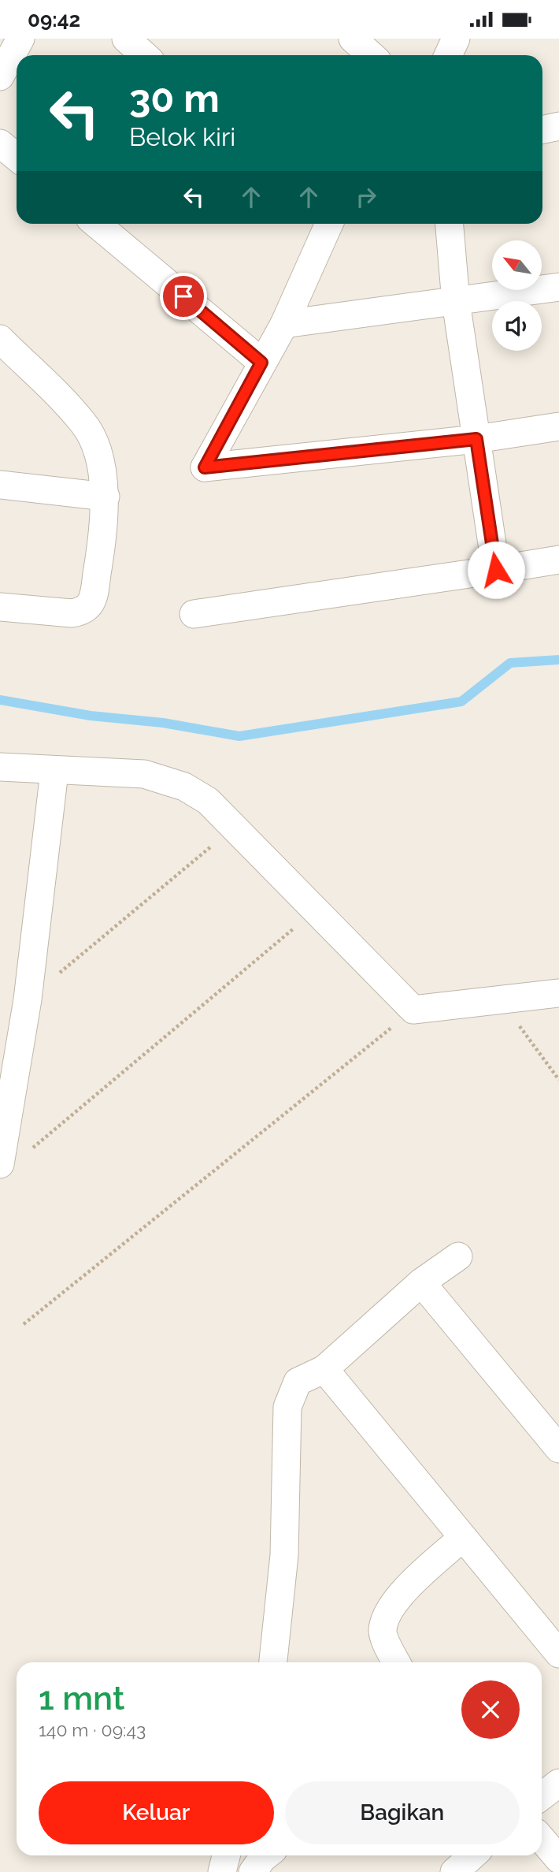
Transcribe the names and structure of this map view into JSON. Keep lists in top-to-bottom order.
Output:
{
  "north": "top left",
  "page": {
    "status": "09:42",
    "turn": ["30 m", "Belok kiri"],
    "heading": ["1 mnt", "140 m · 09:43"],
    "buttons": ["Keluar", "Bagikan"]
  }
}
